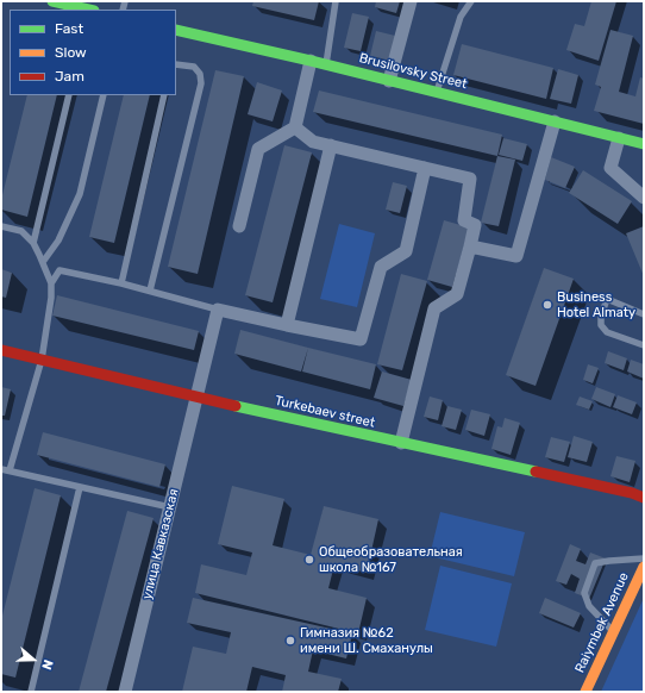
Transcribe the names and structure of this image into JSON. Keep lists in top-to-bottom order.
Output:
{
  "streets": {
    "street": [
      "Brusilovsky Street",
      "Turkebaev street",
      "улица Кавказская",
      "Raiymbek Avenue"
    ]
  },
  "crossings": [
    ["Turkebaev street", "улица Кавказская"]
  ],
  "places": ["Business Hotel Almaty", "Общеобразовательная школа №167", "Гимназия №62 имени Ш. Смаханулы"],
  "legend": ["Fast", "Slow", "Jam"],
  "north": "right"
}
